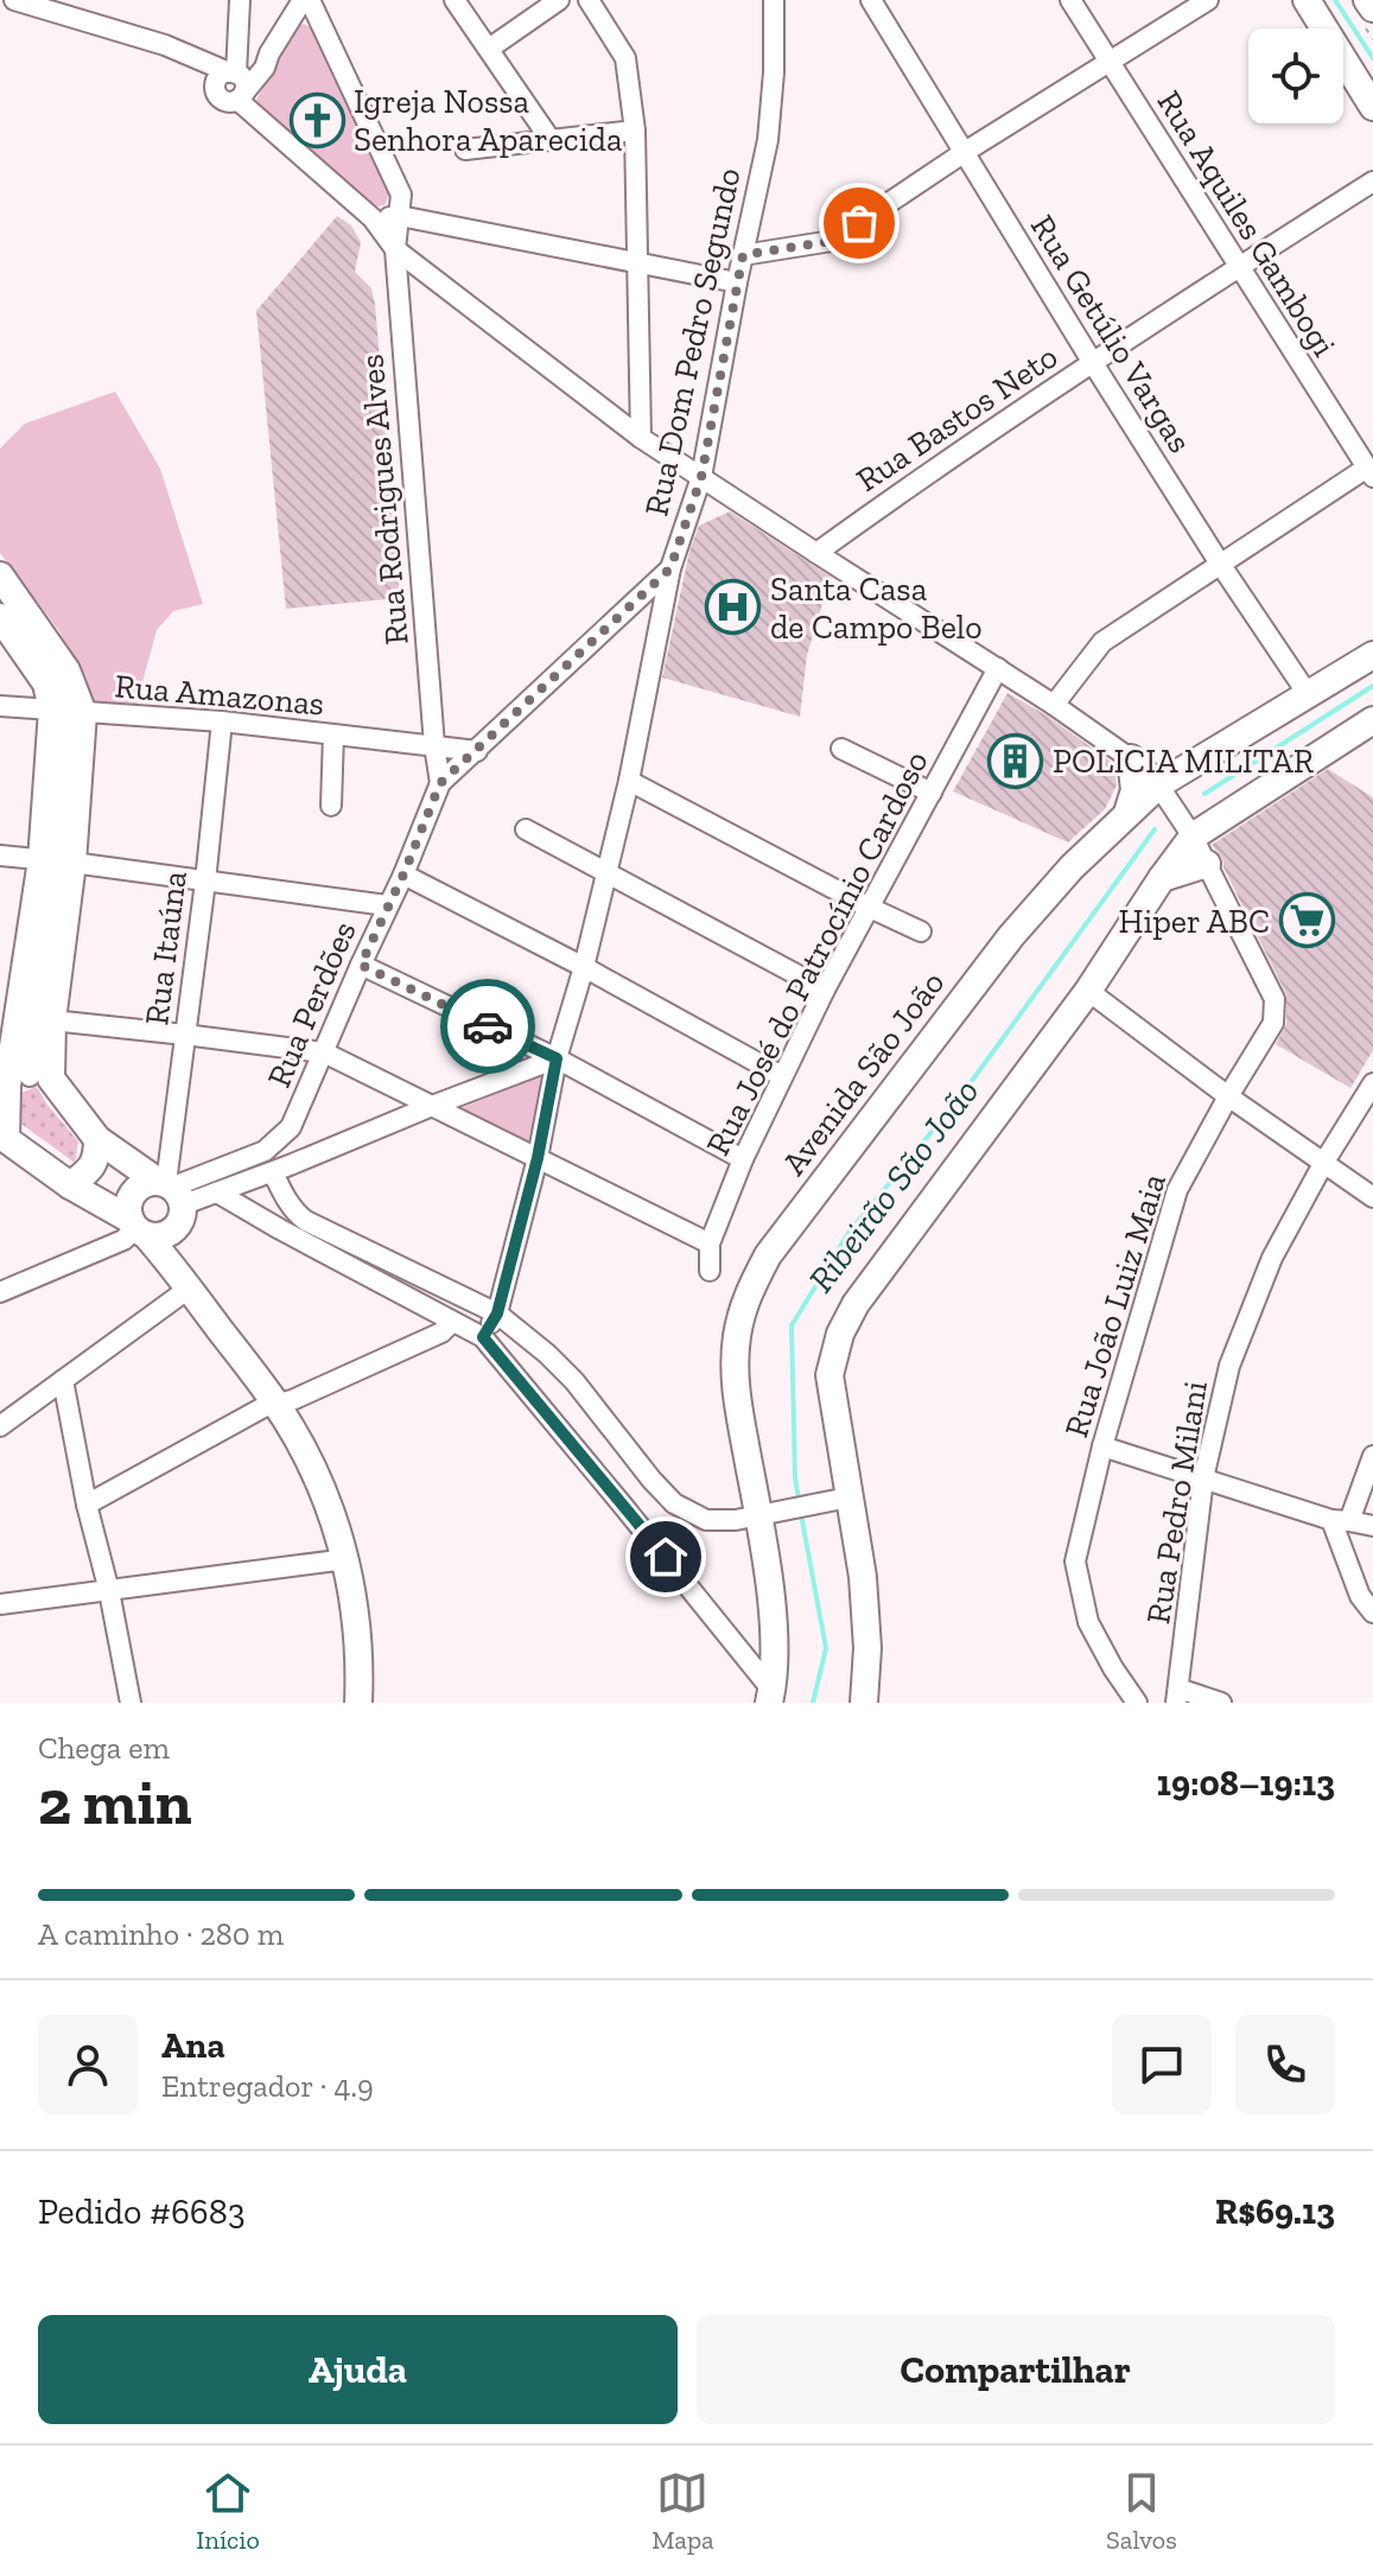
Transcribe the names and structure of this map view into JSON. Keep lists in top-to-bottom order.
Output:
{
  "streets": {
    "main road": ["Avenida São João"],
    "street": [
      "Rua Aquiles Gambogi",
      "Rua Getúlio Vargas",
      "Rua Dom Pedro Segundo",
      "Rua Bastos Neto",
      "Rua Rodrigues Alves",
      "Rua Amazonas",
      "Rua Itaúna",
      "Rua José do Patrocínio Cardoso",
      "Rua Perdões",
      "Rua João Luiz Maia",
      "Rua Pedro Milani"
    ]
  },
  "crossings": [
    ["Rua Aquiles Gambogi", "Rua Bastos Neto"],
    ["Rua Getúlio Vargas", "Rua Bastos Neto"],
    ["Rua Getúlio Vargas", "Avenida São João"],
    ["Rua Dom Pedro Segundo", "Rua João Luiz Maia"],
    ["Rua Bastos Neto", "Rua João Luiz Maia"],
    ["Rua Rodrigues Alves", "Rua Amazonas"],
    ["Rua Rodrigues Alves", "Rua Perdões"],
    ["Rua Rodrigues Alves", "Rua João Luiz Maia"],
    ["Rua Amazonas", "Rua Itaúna"],
    ["Rua Itaúna", "Rua Perdões"],
    ["Rua José do Patrocínio Cardoso", "Rua João Luiz Maia"],
    ["Avenida São João", "Rua João Luiz Maia"]
  ],
  "water": ["Ribeirão São João"],
  "places": {
    "church": ["Igreja Nossa Senhora Aparecida"],
    "hospital": ["Santa Casa de Campo Belo"],
    "building": ["POLICIA MILITAR"],
    "supermarket": ["Hiper ABC"]
  },
  "page": {
    "heading": ["2 min", "Chega em", "19:08–19:13"],
    "panel": [
      "Ana",
      "Entregador · 4.9",
      "Pedido #6683",
      "R$69.13"
    ],
    "bar": "A caminho · 280 m",
    "buttons": ["Ajuda", "Compartilhar"],
    "tabs": ["Início", "Mapa", "Salvos"]
  }
}
